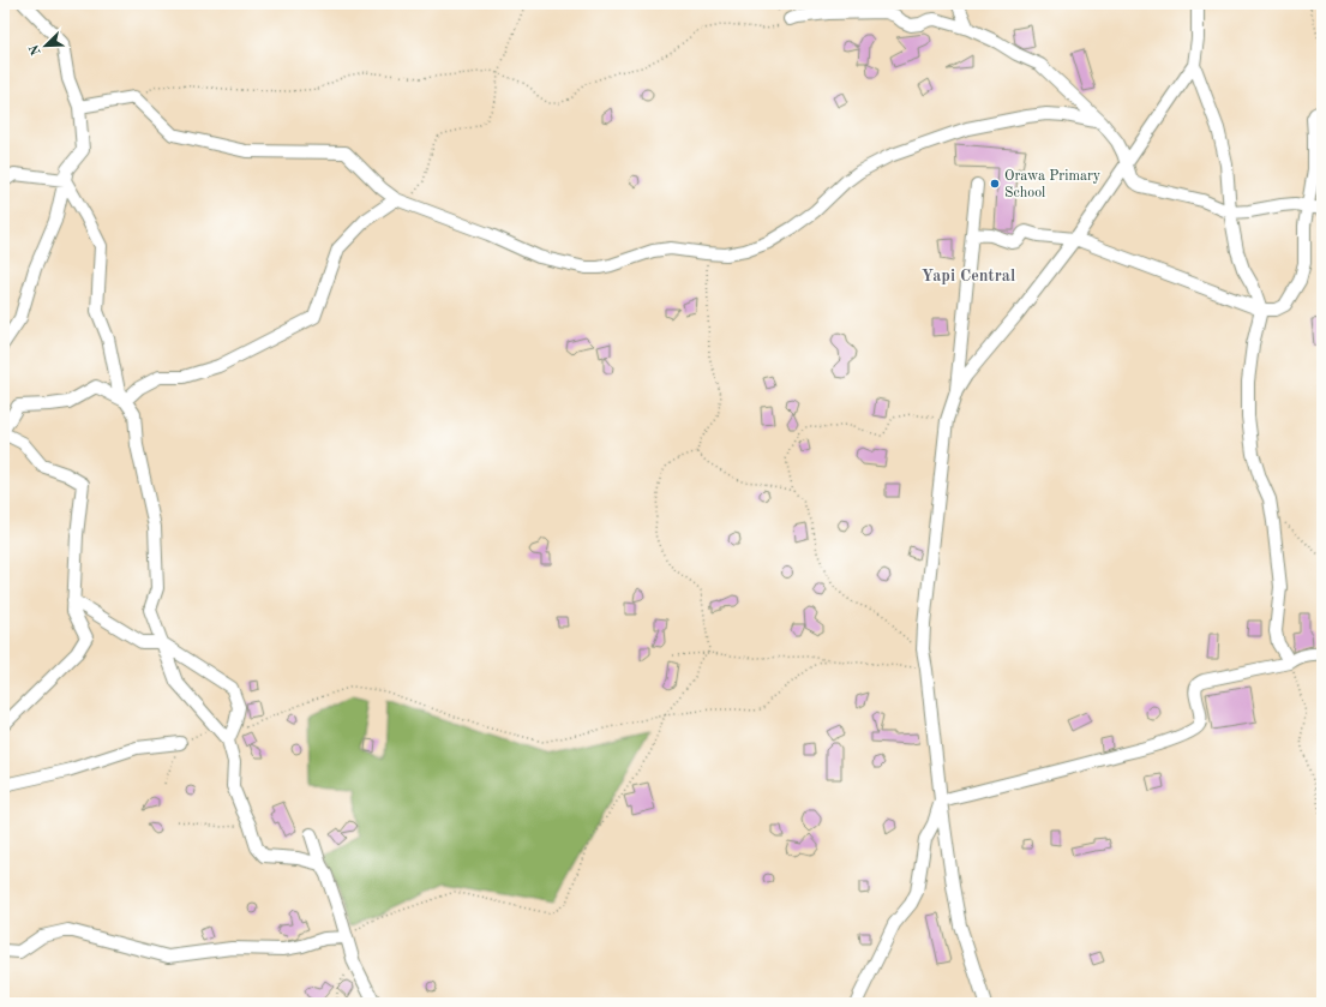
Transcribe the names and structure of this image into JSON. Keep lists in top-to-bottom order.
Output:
{
  "districts": ["Yapi Central"],
  "places": ["Orawa Primary School"],
  "north": "bottom left"
}
